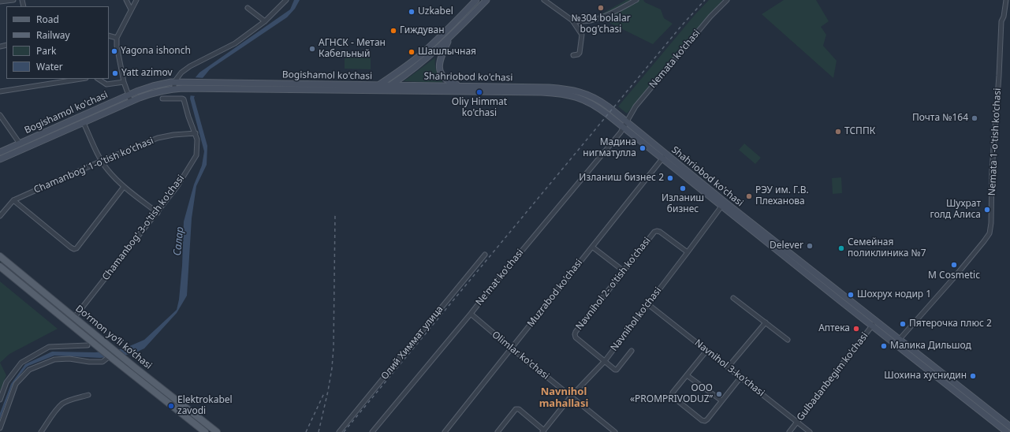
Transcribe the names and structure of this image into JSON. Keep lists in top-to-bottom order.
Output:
{
  "streets": {
    "main road": ["Bogishamol ko'chasi", "Shahriobod ko'chasi", "Do‘rmon yo‘li ko‘chasi"],
    "street": [
      "Nemata ko'chasi",
      "Nemata 1-o'tish ko'chasi",
      "Chamanbog' 1-o'tish ko'chasi",
      "Chamanbog' 3-o'tish ko'chasi",
      "Ne'mat ko'chasi",
      "Navnihol 2- o'tish ko'chasi",
      "Muzrabod ko'chasi",
      "Navnihol ko'chasi",
      "Олий Химмат улица",
      "Olimlar ko'chasi",
      "Navnihol 3-ko'chasi",
      "Gulbadanbegim ko'chasi"
    ]
  },
  "crossings": [
    ["Nemata ko'chasi", "Shahriobod ko'chasi"],
    ["Nemata ko'chasi", "Ne'mat ko'chasi"],
    ["Bogishamol ko'chasi", "Shahriobod ko'chasi"],
    ["Shahriobod ko'chasi", "Nemata 1-o'tish ko'chasi"],
    ["Shahriobod ko'chasi", "Ne'mat ko'chasi"],
    ["Shahriobod ko'chasi", "Muzrabod ko'chasi"],
    ["Shahriobod ko'chasi", "Navnihol ko'chasi"],
    ["Shahriobod ko'chasi", "Gulbadanbegim ko'chasi"],
    ["Chamanbog' 1-o'tish ko'chasi", "Chamanbog' 3-o'tish ko'chasi"],
    ["Chamanbog' 3-o'tish ko'chasi", "Do‘rmon yo‘li ko‘chasi"],
    ["Ne'mat ko'chasi", "Olimlar ko'chasi"],
    ["Navnihol 2- o'tish ko'chasi", "Navnihol ko'chasi"],
    ["Muzrabod ko'chasi", "Olimlar ko'chasi"],
    ["Navnihol ko'chasi", "Olimlar ko'chasi"],
    ["Navnihol ko'chasi", "Navnihol 3-ko'chasi"],
    ["Navnihol 3-ko'chasi", "Gulbadanbegim ko'chasi"]
  ],
  "districts": ["Navnihol mahallasi"],
  "water": ["Салар"],
  "places": [
    "№304 bolalar bog'chasi",
    "Uzkabel",
    "Гиждуван",
    "АГНСК - Метан Кабельный",
    "Yagona ishonch",
    "Шашлычная",
    "Yatt azimov",
    "Oliy Himmat ko'chasi",
    "Почта №164",
    "ТСППК",
    "Мадина нигматулла",
    "Изланиш бизнес 2",
    "Изланиш бизнес",
    "РЭУ им. Г.В. Плеханова",
    "Шухрат голд Алиса",
    "Delever",
    "Cемейная поликлиника №7",
    "M Cosmetic",
    "Шохрух нодир 1",
    "Пятерочка плюс 2",
    "Аптека",
    "Малика Дильшод",
    "Шохина хуснидин",
    "ООО «PROMPRIVODUZ”",
    "Elektrokabel zavodi"
  ],
  "legend": [
    "Road",
    "Railway",
    "Park",
    "Water"
  ]
}
